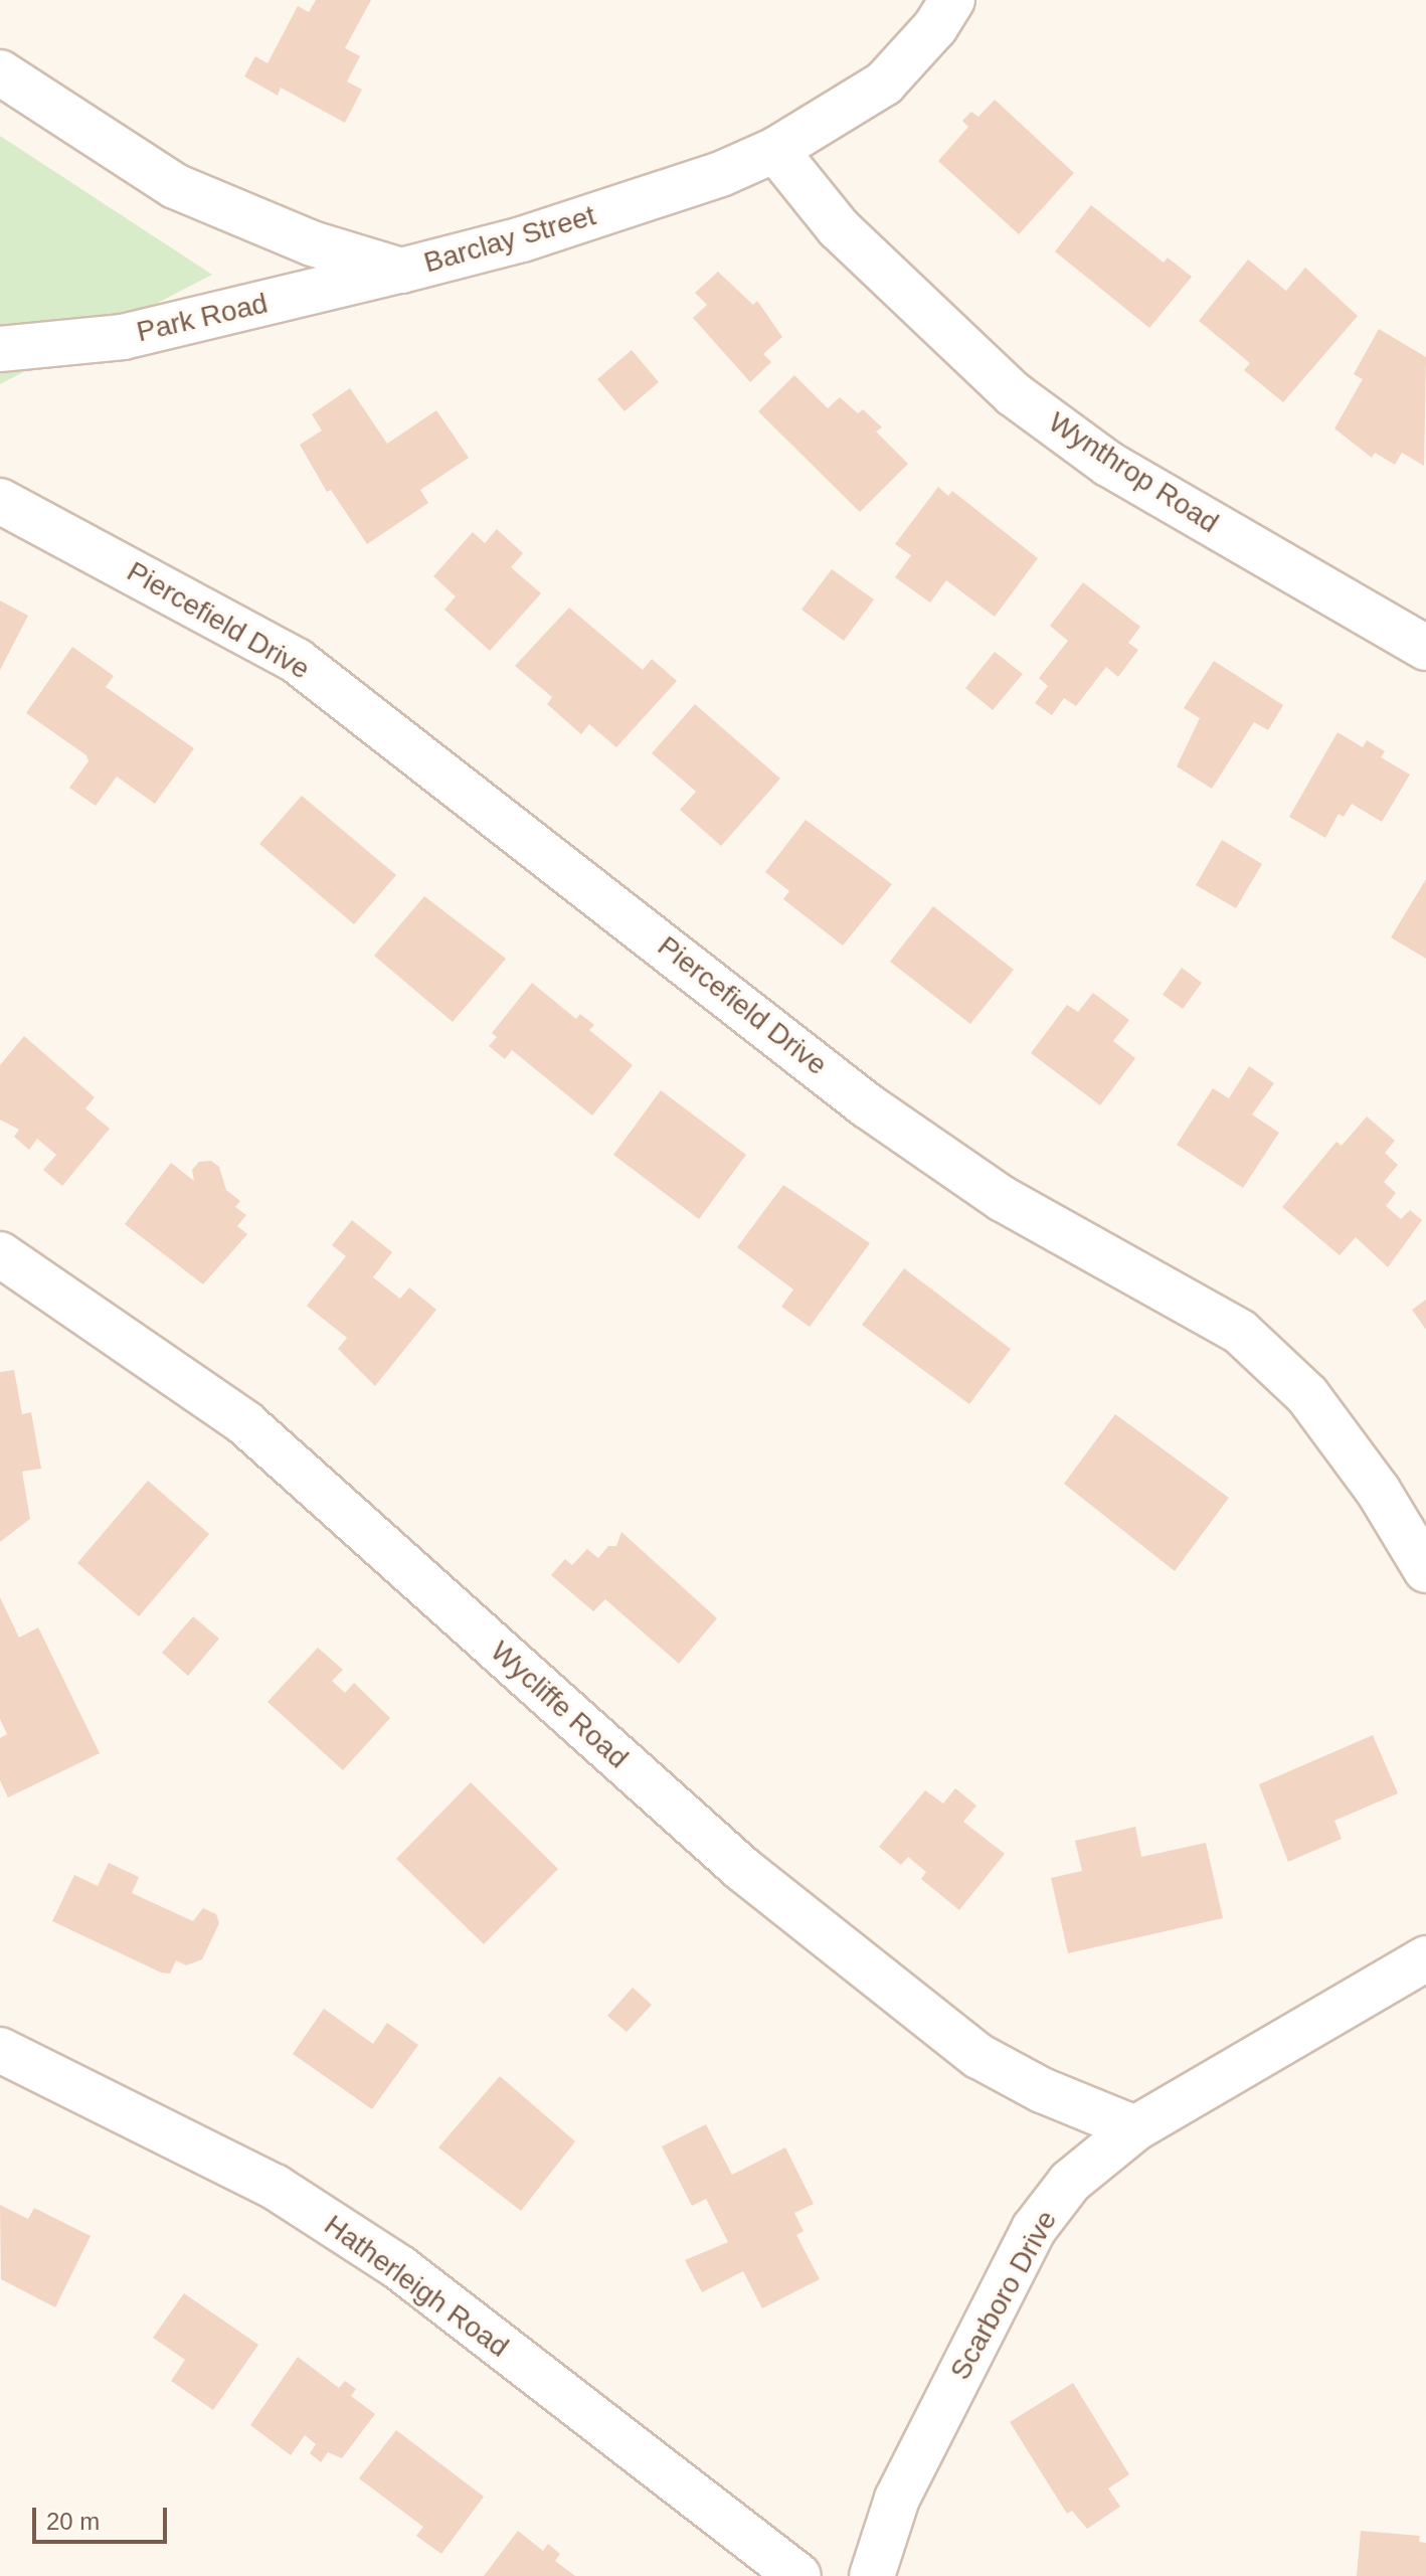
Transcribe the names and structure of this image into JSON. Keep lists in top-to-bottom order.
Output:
{
  "streets": {
    "street": [
      "Barclay Street",
      "Park Road",
      "Wynthrop Road",
      "Piercefield Drive",
      "Wycliffe Road",
      "Hatherleigh Road",
      "Scarboro Drive"
    ]
  },
  "crossings": [
    ["Barclay Street", "Park Road"],
    ["Barclay Street", "Wynthrop Road"],
    ["Wycliffe Road", "Scarboro Drive"]
  ],
  "scale_bar": "20 m"
}
